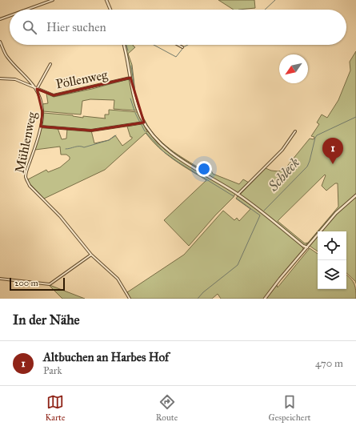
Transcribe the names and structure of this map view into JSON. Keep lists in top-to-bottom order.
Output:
{
  "streets": {
    "street": ["Pöllenweg", "Mühlenweg"]
  },
  "crossings": [
    ["Pöllenweg", "Mühlenweg"]
  ],
  "water": ["Schleck"],
  "scale_bar": "200 m",
  "north": "bottom left",
  "page": {
    "search": "Hier suchen",
    "pins": "1",
    "scale": "200 m",
    "heading": "In der Nähe",
    "list": [
      {
        "mark": "1",
        "name": "Altbuchen an Harbes Hof",
        "note": "Park",
        "value": "470 m"
      }
    ],
    "nav": ["Karte", "Route", "Gespeichert"]
  }
}
